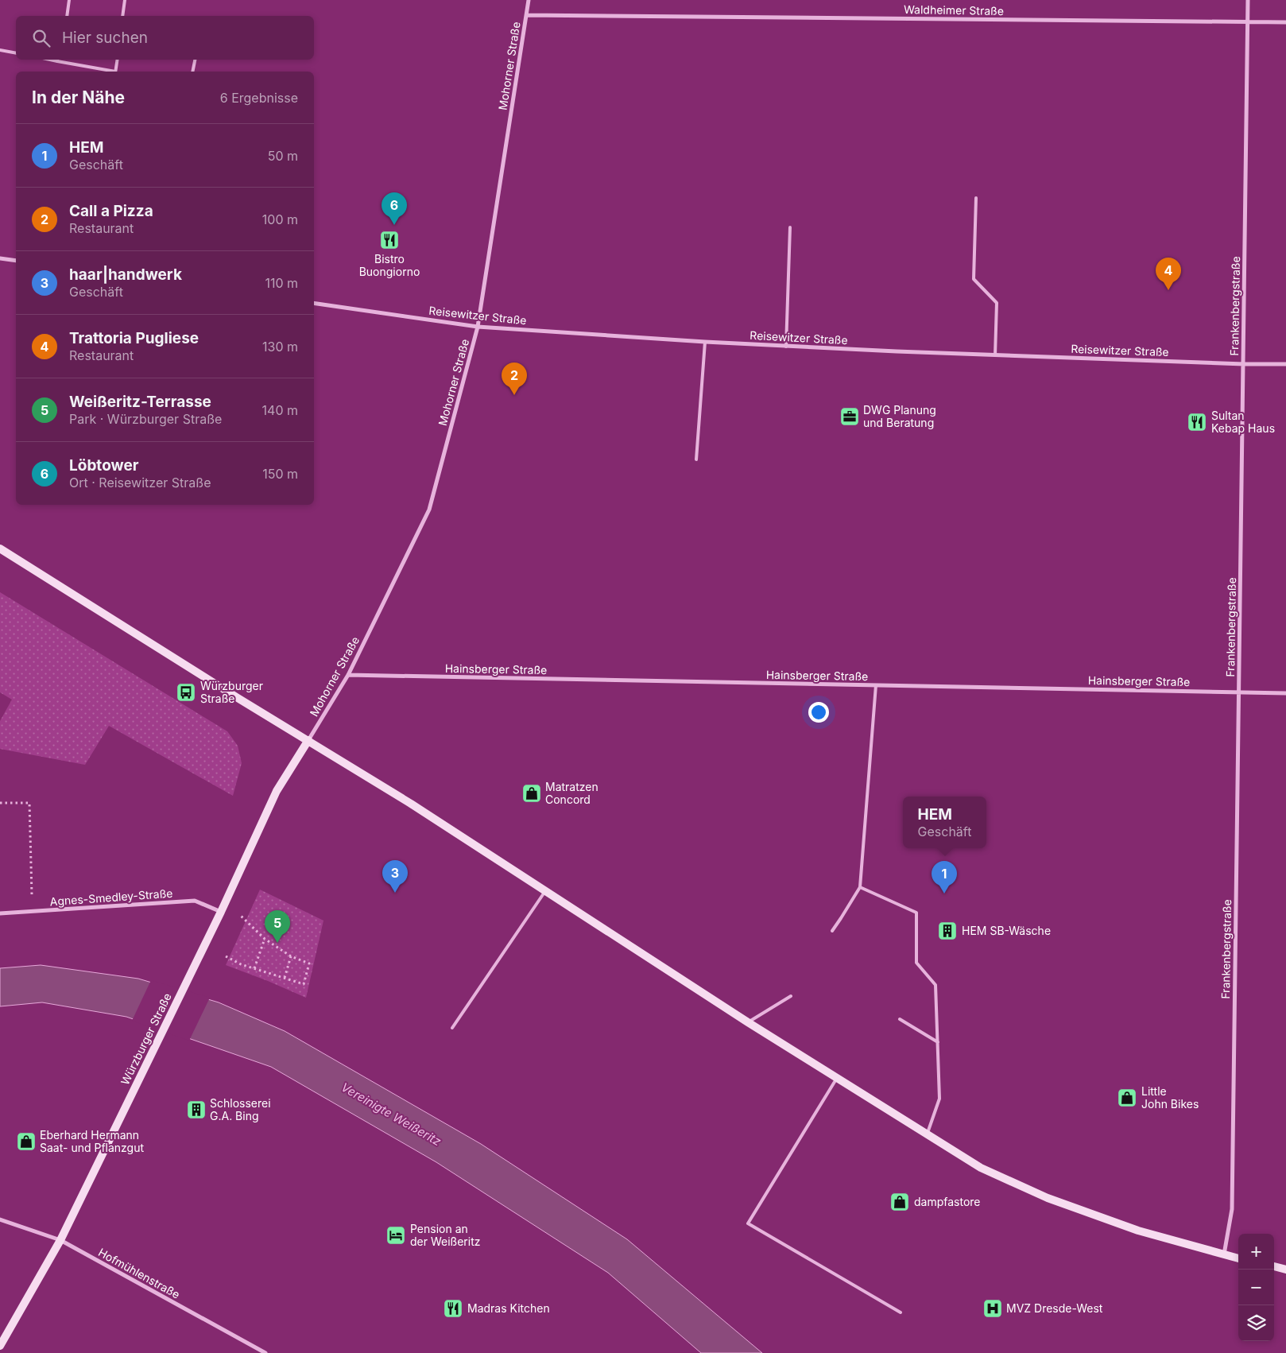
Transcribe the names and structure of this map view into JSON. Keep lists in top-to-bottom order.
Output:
{
  "streets": {
    "main road": ["Würzburger Straße"],
    "street": [
      "Waldheimer Straße",
      "Mohorner Straße",
      "Frankenbergstraße",
      "Reisewitzer Straße",
      "Hainsberger Straße",
      "Agnes-Smedley-Straße",
      "Hofmühlenstraße"
    ]
  },
  "crossings": [
    ["Waldheimer Straße", "Mohorner Straße"],
    ["Waldheimer Straße", "Frankenbergstraße"],
    ["Mohorner Straße", "Reisewitzer Straße"],
    ["Mohorner Straße", "Hainsberger Straße"],
    ["Mohorner Straße", "Würzburger Straße"],
    ["Frankenbergstraße", "Reisewitzer Straße"],
    ["Frankenbergstraße", "Hainsberger Straße"],
    ["Agnes-Smedley-Straße", "Würzburger Straße"],
    ["Würzburger Straße", "Hofmühlenstraße"]
  ],
  "water": ["Vereinigte Weißeritz"],
  "places": {
    "restaurant": ["Bistro Buongiorno", "Sultan Kebap Haus", "Madras Kitchen"],
    "office": ["DWG Planung und Beratung"],
    "bus stop": ["Würzburger Straße"],
    "shop": [
      "Matratzen Concord",
      "Little John Bikes",
      "Eberhard Hermann Saat- und Pflanzgut",
      "dampfastore"
    ],
    "building": ["HEM SB-Wäsche", "Schlosserei G.A. Bing"],
    "hotel": ["Pension an der Weißeritz"],
    "hospital": ["MVZ Dresde-West"]
  },
  "page": {
    "search": "Hier suchen",
    "heading": ["In der Nähe", "6 Ergebnisse"],
    "list": [
      {
        "mark": "1",
        "name": "HEM",
        "note": "Geschäft",
        "value": "50 m"
      },
      {
        "mark": "2",
        "name": "Call a Pizza",
        "note": "Restaurant",
        "value": "100 m"
      },
      {
        "mark": "3",
        "name": "haar|handwerk",
        "note": "Geschäft",
        "value": "110 m"
      },
      {
        "mark": "4",
        "name": "Trattoria Pugliese",
        "note": "Restaurant",
        "value": "130 m"
      },
      {
        "mark": "5",
        "name": "Weißeritz-Terrasse",
        "note": "Park · Würzburger Straße",
        "value": "140 m"
      },
      {
        "mark": "6",
        "name": "Löbtower",
        "note": "Ort · Reisewitzer Straße",
        "value": "150 m"
      }
    ],
    "pins": [
      "6",
      "4",
      "2",
      "3",
      "1",
      "5"
    ],
    "popup": ["HEM", "Geschäft"],
    "map_buttons": ["+", "−"]
  }
}
